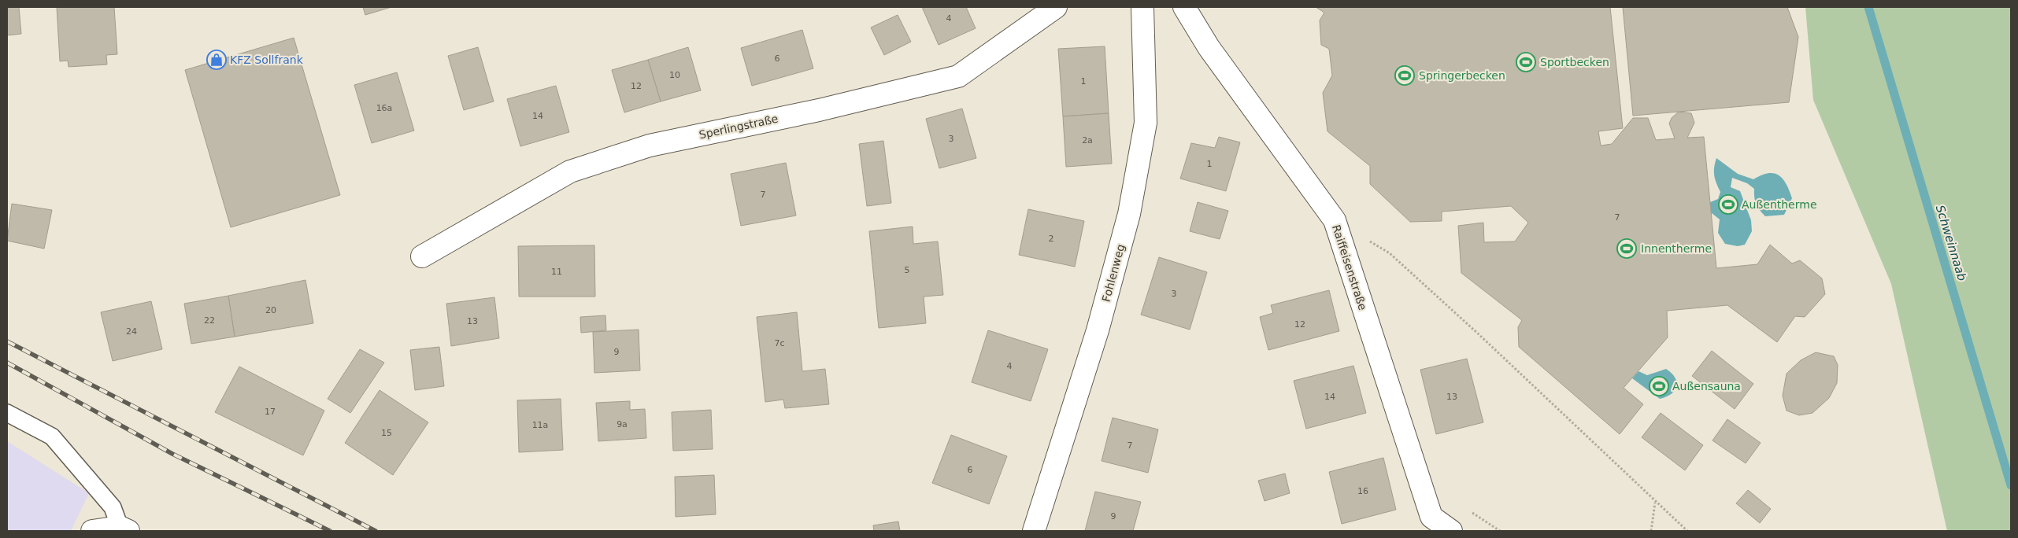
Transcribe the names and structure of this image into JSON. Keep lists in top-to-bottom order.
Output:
{
  "streets": {
    "street": ["Sperlingstraße", "Raiffeisenstraße", "Fohlenweg"]
  },
  "water": ["Schweinnaab"],
  "places": {
    "shop": ["KFZ Sollfrank"],
    "sports": [
      "Sportbecken",
      "Springerbecken",
      "Außentherme",
      "Innentherme",
      "Außensauna"
    ]
  },
  "house_numbers": [
    "4",
    "6",
    "10",
    "1",
    "12",
    "16a",
    "14",
    "3",
    "2a",
    "1",
    "7",
    "7",
    "2",
    "5",
    "11",
    "3",
    "20",
    "22",
    "13",
    "12",
    "24",
    "7c",
    "9",
    "4",
    "14",
    "13",
    "17",
    "9a",
    "11a",
    "15",
    "7",
    "6",
    "16",
    "9"
  ]
}
